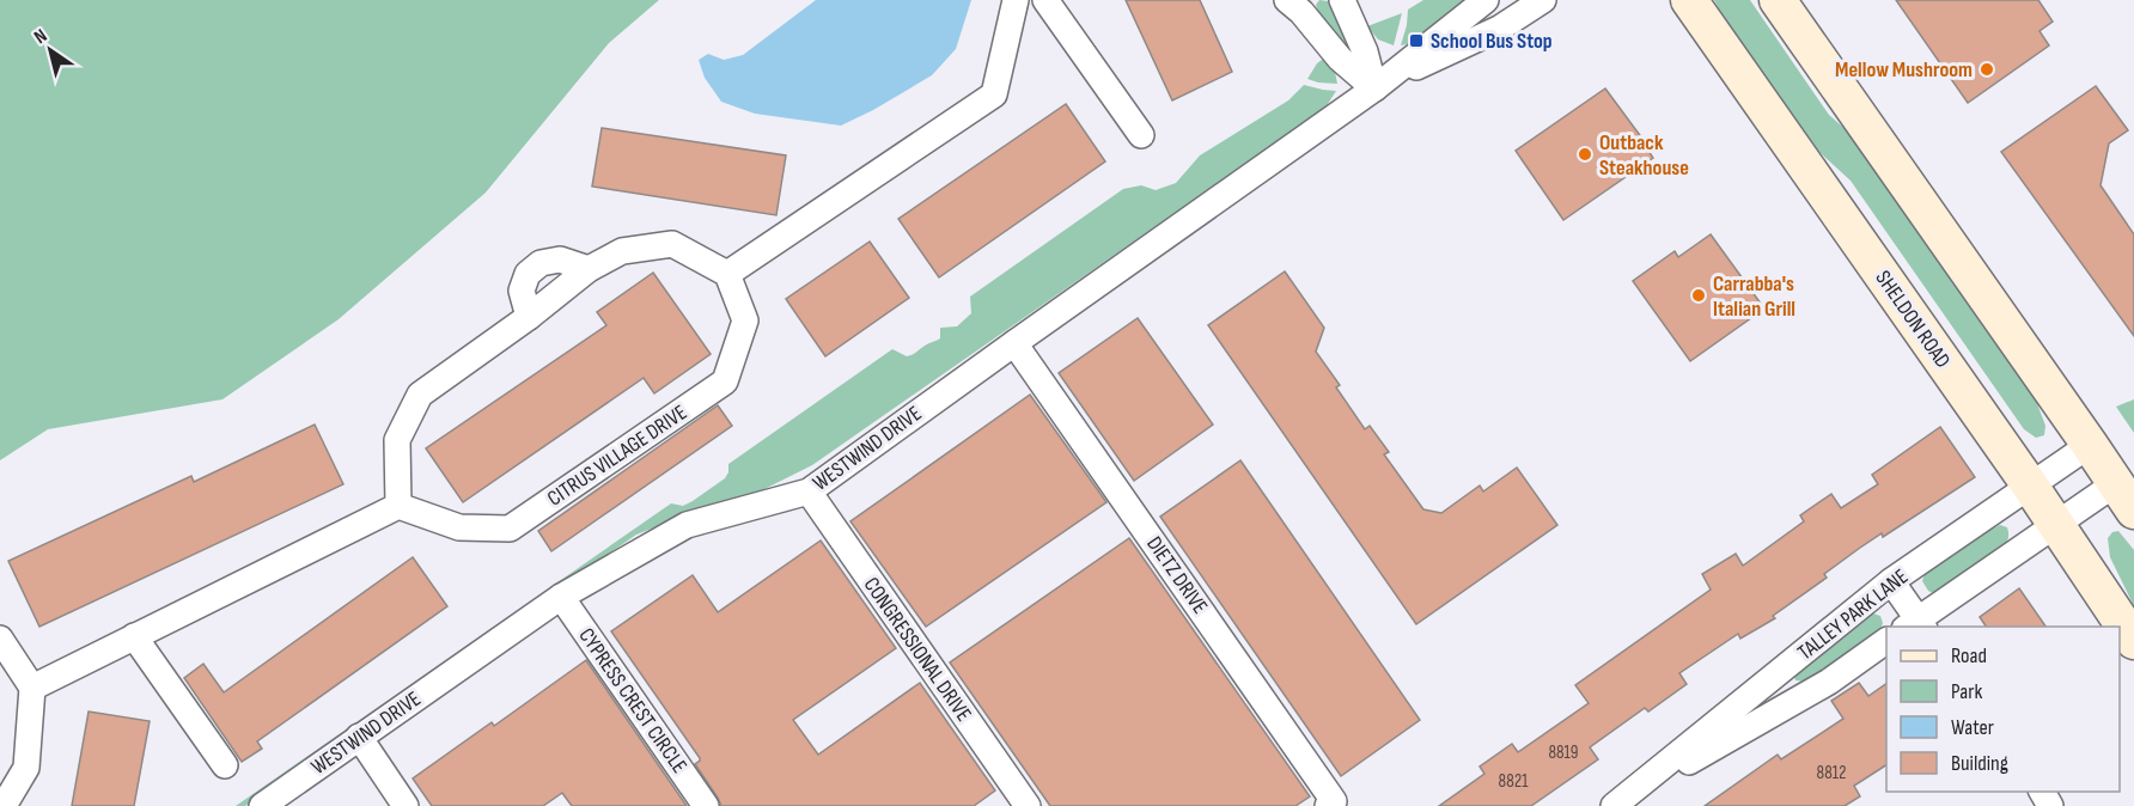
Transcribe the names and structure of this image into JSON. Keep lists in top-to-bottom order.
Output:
{
  "streets": {
    "main road": ["SHELDON ROAD"],
    "street": [
      "WESTWIND DRIVE",
      "CITRUS VILLAGE DRIVE",
      "DIETZ DRIVE",
      "TALLEY PARK LANE",
      "CONGRESSIONAL DRIVE",
      "CYPRESS CREST CIRCLE"
    ]
  },
  "crossings": [
    ["SHELDON ROAD", "TALLEY PARK LANE"],
    ["WESTWIND DRIVE", "DIETZ DRIVE"],
    ["WESTWIND DRIVE", "CONGRESSIONAL DRIVE"],
    ["WESTWIND DRIVE", "CYPRESS CREST CIRCLE"]
  ],
  "places": {
    "transit": ["School Bus Stop"],
    "other": ["Mellow Mushroom", "Outback Steakhouse", "Carrabba's Italian Grill"]
  },
  "house_numbers": ["8819", "8812", "8821"],
  "legend": [
    "Road",
    "Park",
    "Water",
    "Building"
  ],
  "north": "top left"
}
